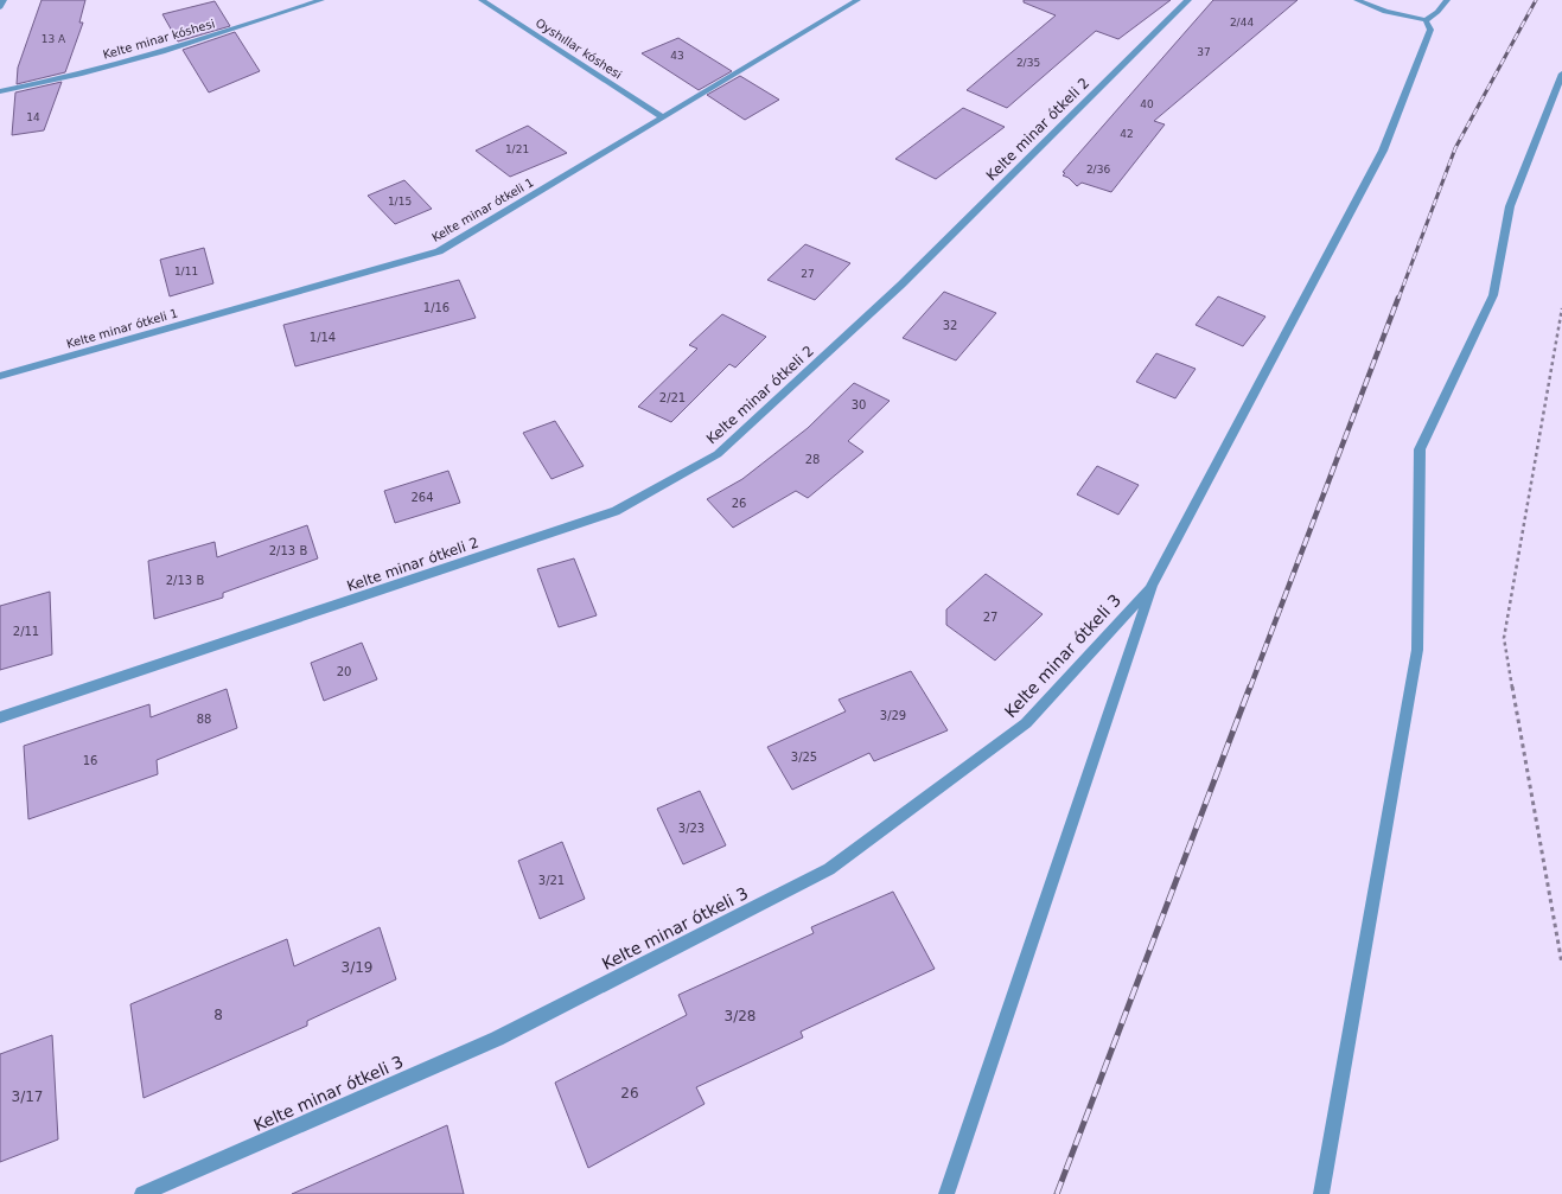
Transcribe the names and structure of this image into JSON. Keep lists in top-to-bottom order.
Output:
{
  "streets": {
    "street": [
      "Kelte minar kóshesi",
      "Oyshıllar kóshesi",
      "Kelte minar ótkeli 2",
      "Kelte minar ótkeli 1",
      "Kelte minar ótkeli 3"
    ]
  },
  "crossings": [
    ["Oyshıllar kóshesi", "Kelte minar ótkeli 1"]
  ],
  "house_numbers": [
    "2/44",
    "13 А",
    "37",
    "43",
    "2/35",
    "40",
    "14",
    "42",
    "1/21",
    "2/36",
    "1/15",
    "1/11",
    "27",
    "1/16",
    "32",
    "1/14",
    "2/21",
    "30",
    "28",
    "264",
    "26",
    "2/13 В",
    "2/13 В",
    "27",
    "2/11",
    "20",
    "3/29",
    "88",
    "3/25",
    "16",
    "3/23",
    "3/21",
    "3/19",
    "8",
    "3/28",
    "26",
    "3/17"
  ]
}
